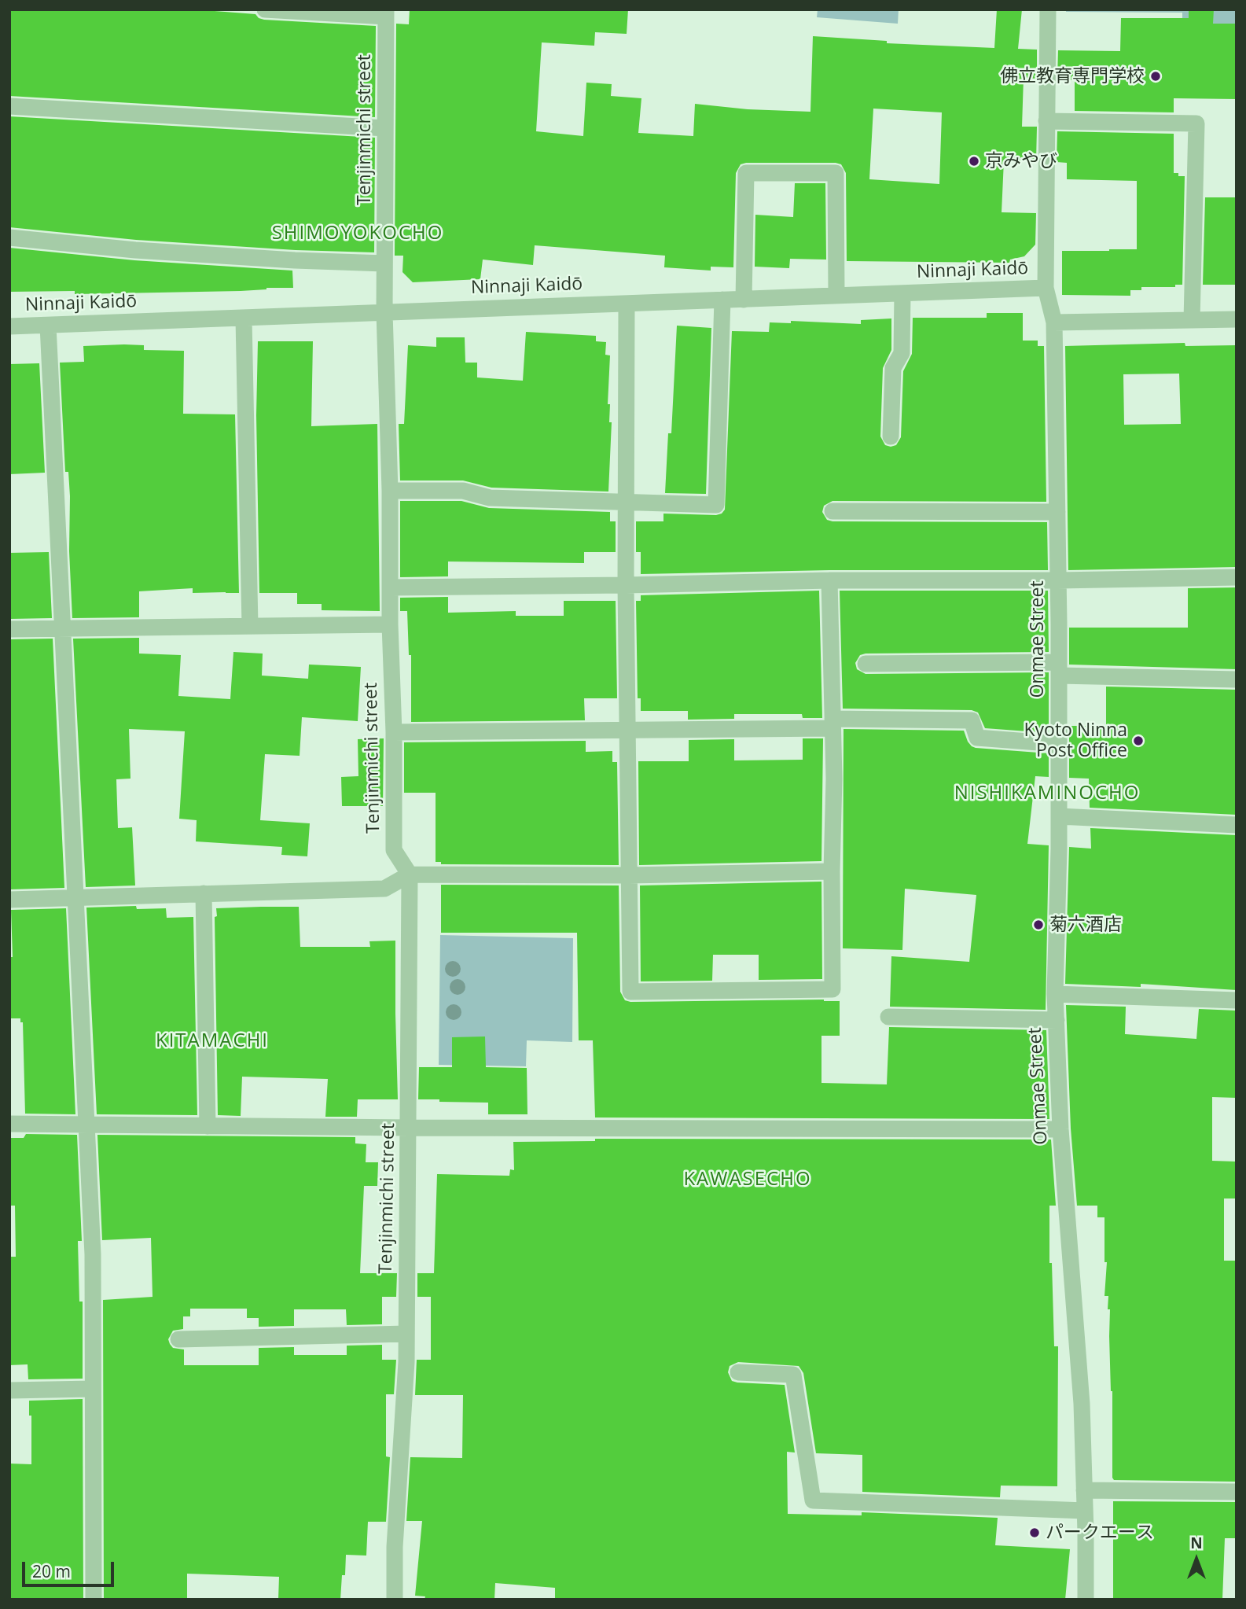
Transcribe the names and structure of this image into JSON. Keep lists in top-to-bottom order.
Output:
{
  "streets": {
    "street": ["Tenjinmichi street", "Ninnaji Kaidō", "Onmae Street"]
  },
  "crossings": [
    ["Tenjinmichi street", "Ninnaji Kaidō"],
    ["Ninnaji Kaidō", "Onmae Street"]
  ],
  "districts": [
    "SHIMOYOKOCHO",
    "NISHIKAMINOCHO",
    "KITAMACHI",
    "KAWASECHO"
  ],
  "places": [
    "佛立教育専門学校",
    "京みやび",
    "Kyoto Ninna Post Office",
    "菊六酒店",
    "パークエース"
  ],
  "scale_bar": "20 m",
  "north": "top"
}
